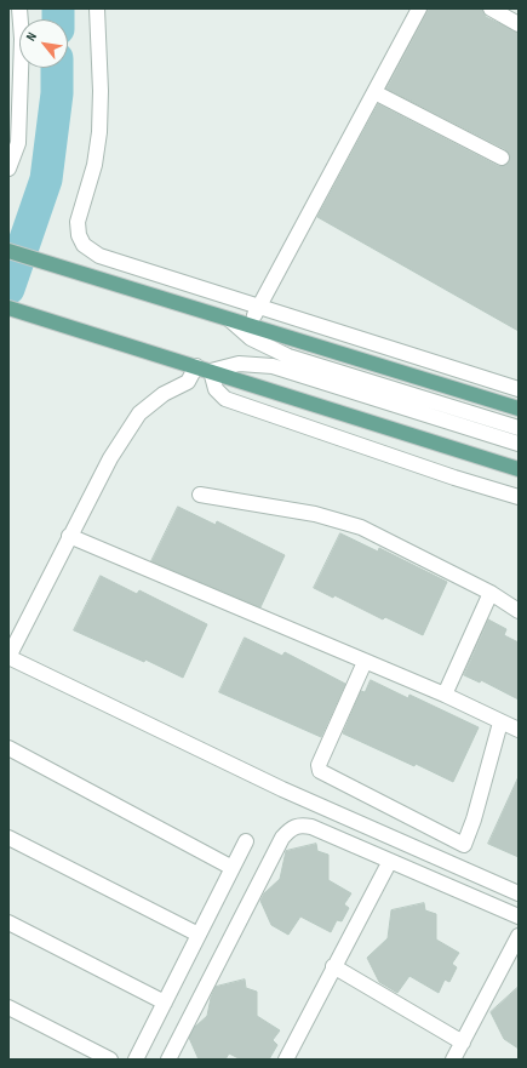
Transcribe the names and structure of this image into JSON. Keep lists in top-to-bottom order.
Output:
{
  "north": "top left"
}
